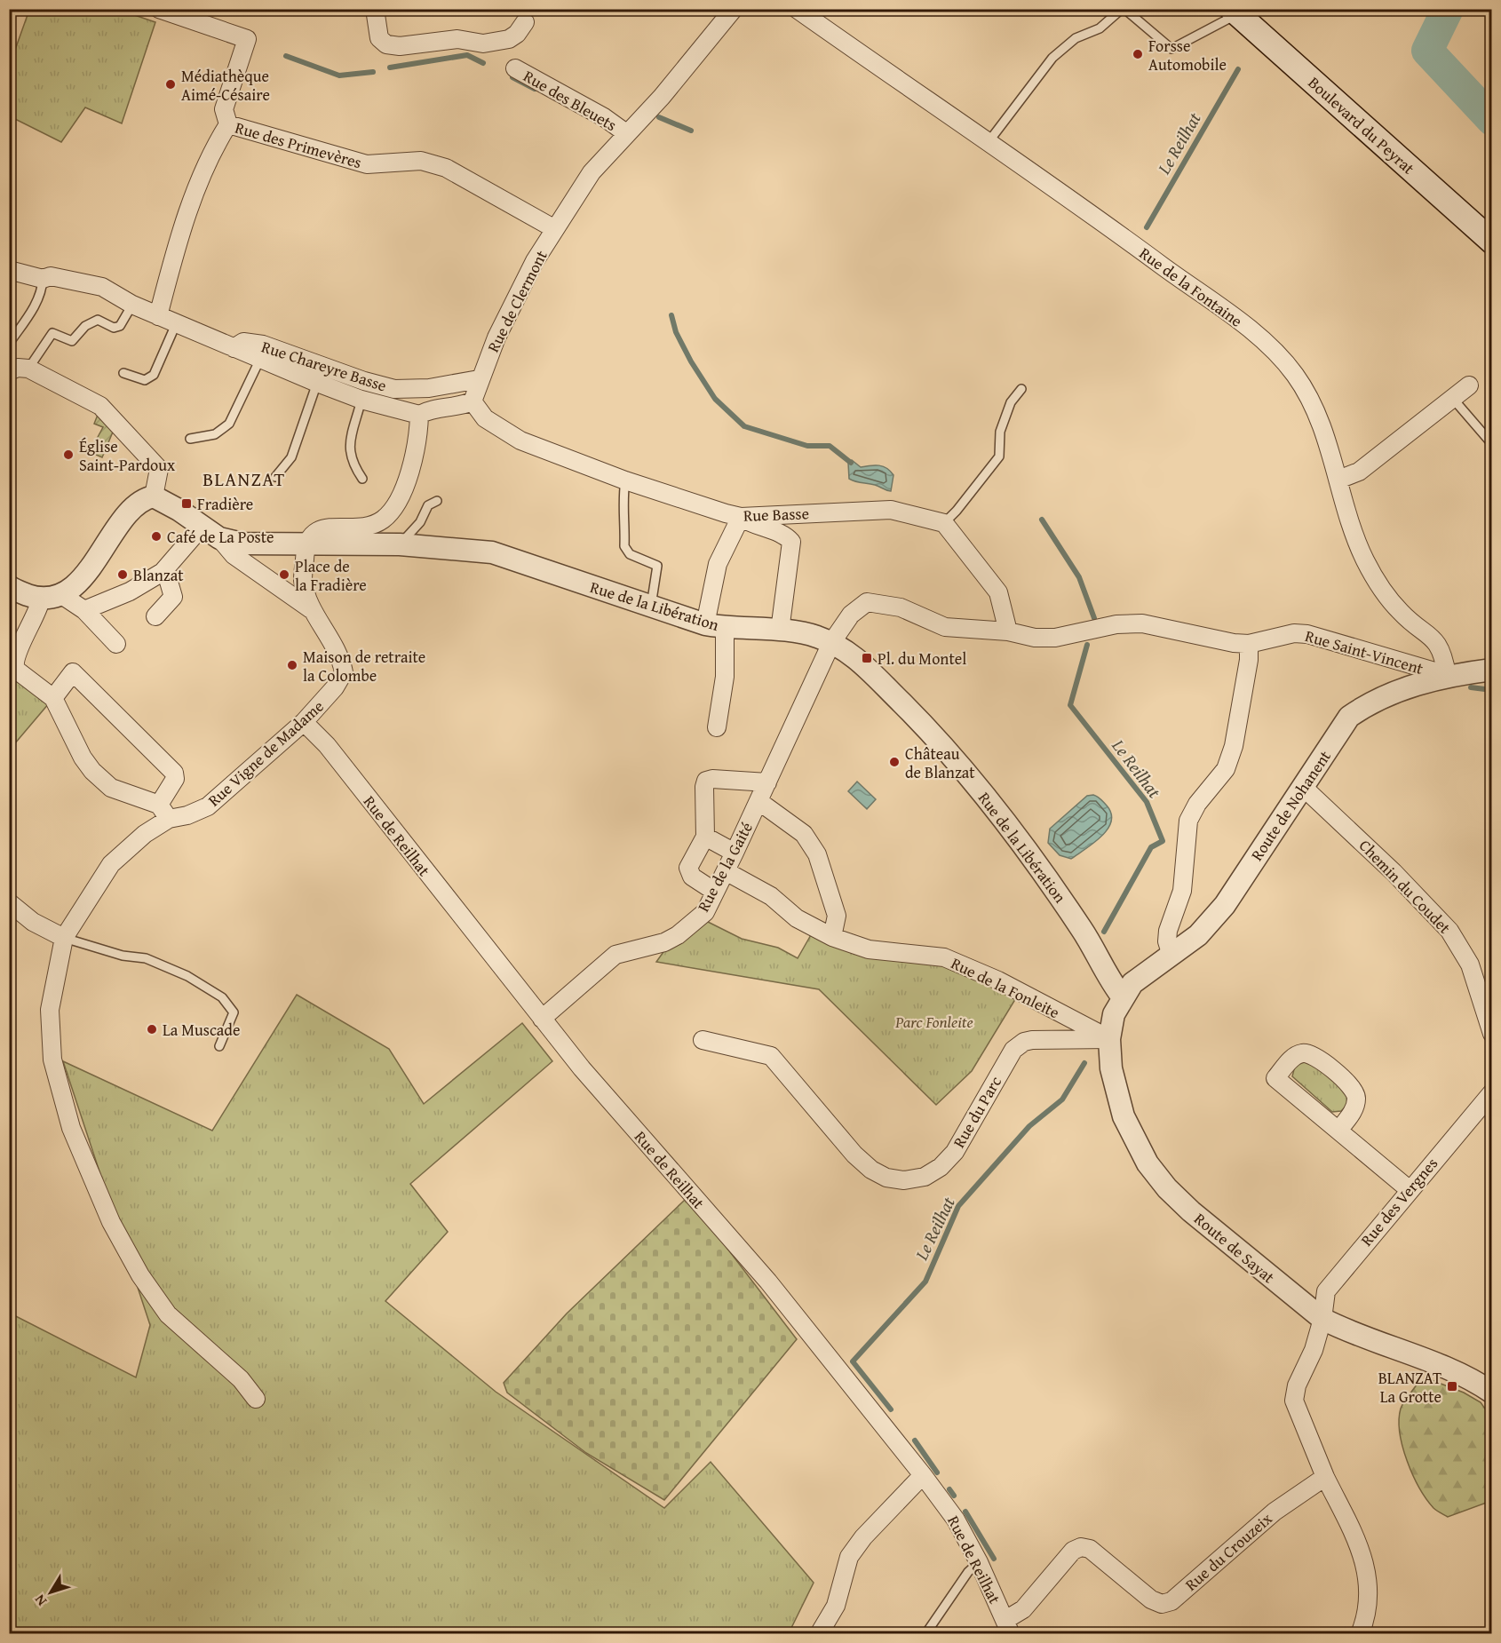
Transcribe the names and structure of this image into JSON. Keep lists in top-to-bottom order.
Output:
{
  "streets": {
    "main road": ["Boulevard du Peyrat"],
    "street": [
      "Rue des Bleuets",
      "Rue des Primevères",
      "Rue de la Fontaine",
      "Rue de Clermont",
      "Rue Chareyre Basse",
      "Rue Basse",
      "Rue de la Libération",
      "Rue Saint-Vincent",
      "Rue Vigne de Madame",
      "Route de Nohanent",
      "Rue de Reilhat",
      "Rue de la Gaité",
      "Chemin du Coudet",
      "Rue de la Fonleite",
      "Rue du Parc",
      "Rue des Vergnes",
      "Route de Sayat",
      "Rue du Crouzeix"
    ]
  },
  "crossings": [
    ["Rue des Bleuets", "Rue de Clermont"],
    ["Rue des Primevères", "Rue de Clermont"],
    ["Rue des Primevères", "Rue Chareyre Basse"],
    ["Rue de la Fontaine", "Rue Saint-Vincent"],
    ["Rue de la Fontaine", "Route de Nohanent"],
    ["Rue de Clermont", "Rue Chareyre Basse"],
    ["Rue de Clermont", "Rue Basse"],
    ["Rue de la Libération", "Rue Saint-Vincent"],
    ["Rue de la Libération", "Route de Nohanent"],
    ["Rue de la Libération", "Rue de la Gaité"],
    ["Rue de la Libération", "Route de Sayat"],
    ["Rue Saint-Vincent", "Route de Nohanent"],
    ["Rue Saint-Vincent", "Rue de la Gaité"],
    ["Rue Vigne de Madame", "Rue de Reilhat"],
    ["Route de Nohanent", "Chemin du Coudet"],
    ["Route de Nohanent", "Route de Sayat"],
    ["Rue de Reilhat", "Rue de la Gaité"],
    ["Rue de Reilhat", "Rue du Crouzeix"],
    ["Rue de la Gaité", "Rue de la Fonleite"],
    ["Rue de la Fonleite", "Rue du Parc"],
    ["Rue de la Fonleite", "Route de Sayat"],
    ["Rue du Parc", "Route de Sayat"],
    ["Rue des Vergnes", "Route de Sayat"]
  ],
  "districts": ["BLANZAT"],
  "water": ["Le Reilhat"],
  "parks": ["Parc Fonleite"],
  "places": {
    "other": [
      "Forsse Automobile",
      "Médiathèque Aimé-Césaire",
      "Église Saint-Pardoux",
      "Café de La Poste",
      "Blanzat",
      "Place de la Fradière",
      "Maison de retraite la Colombe",
      "Château de Blanzat",
      "La Muscade"
    ],
    "transit": ["Fradière", "Pl. du Montel", "BLANZAT La Grotte"]
  },
  "north": "bottom left"
}
